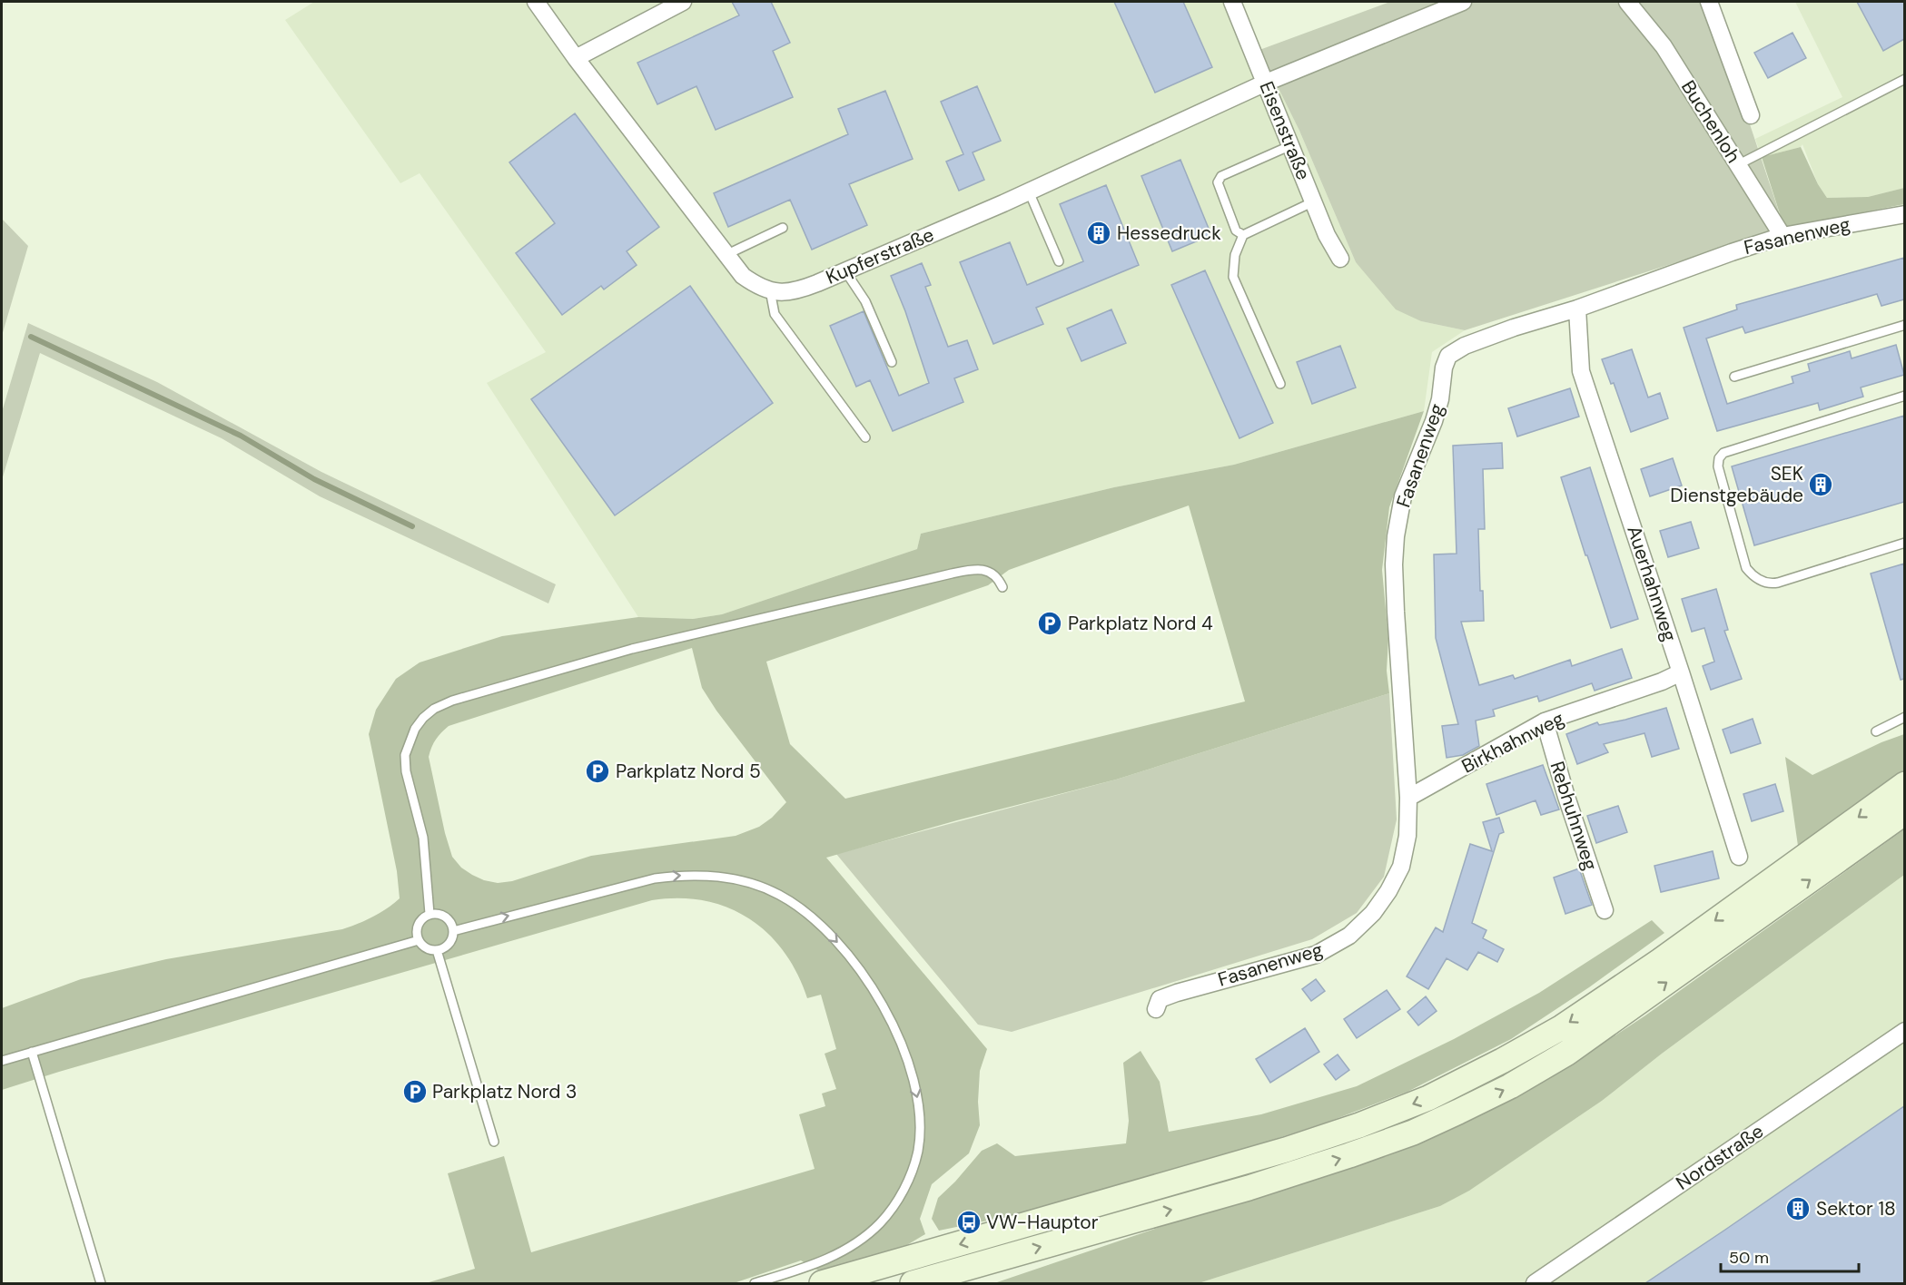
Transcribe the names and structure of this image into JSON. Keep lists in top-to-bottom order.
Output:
{
  "streets": {
    "street": [
      "Buchenloh",
      "Eisenstraße",
      "Fasanenweg",
      "Kupferstraße",
      "Auerhahnweg",
      "Birkhahnweg",
      "Rebhuhnweg",
      "Nordstraße"
    ]
  },
  "crossings": [
    ["Buchenloh", "Fasanenweg"],
    ["Eisenstraße", "Kupferstraße"],
    ["Fasanenweg", "Auerhahnweg"],
    ["Fasanenweg", "Birkhahnweg"],
    ["Auerhahnweg", "Birkhahnweg"],
    ["Birkhahnweg", "Rebhuhnweg"]
  ],
  "places": {
    "building": ["Hessedruck", "SEK Dienstgebäude", "Sektor 18"],
    "parking": ["Parkplatz Nord 4", "Parkplatz Nord 5", "Parkplatz Nord 3"],
    "bus stop": ["VW-Hauptor"]
  },
  "scale_bar": "50 m"
}
